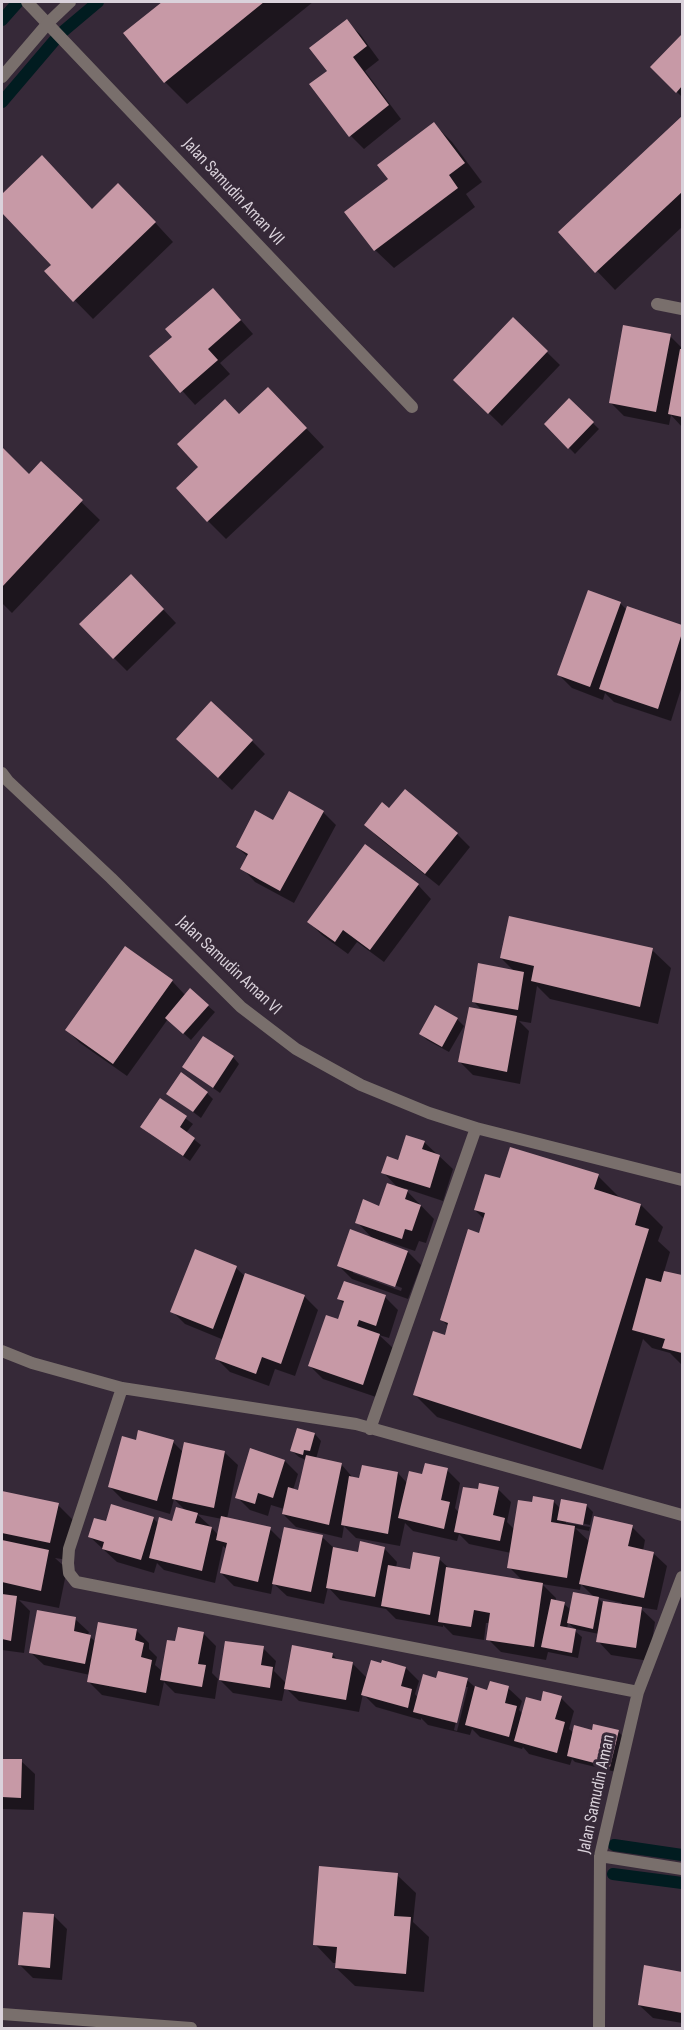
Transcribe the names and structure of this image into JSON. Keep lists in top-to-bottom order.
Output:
{
  "streets": {
    "street": ["Jalan Samudin Aman VII", "Jalan Samudin Aman VI", "Jalan Samudin Aman"]
  }
}
